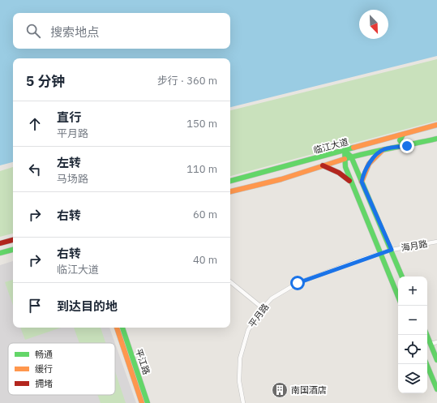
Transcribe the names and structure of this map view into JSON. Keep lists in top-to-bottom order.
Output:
{
  "streets": {
    "main road": ["临江大道", "平江路"],
    "street": ["海月路", "平月路"]
  },
  "crossings": [
    ["海月路", "平月路"]
  ],
  "places": {
    "building": ["南国酒店"]
  },
  "legend": ["畅通", "缓行", "拥堵"],
  "north": "bottom right",
  "page": {
    "search": "搜索地点",
    "heading": ["5 分钟", "步行 · 360 m"],
    "list": [
      ["直行", "平月路", "150 m"],
      ["左转", "马场路", "110 m"],
      ["右转", "60 m"],
      ["右转", "临江大道", "40 m"],
      "到达目的地"
    ],
    "map_buttons": ["+", "−"]
  }
}
